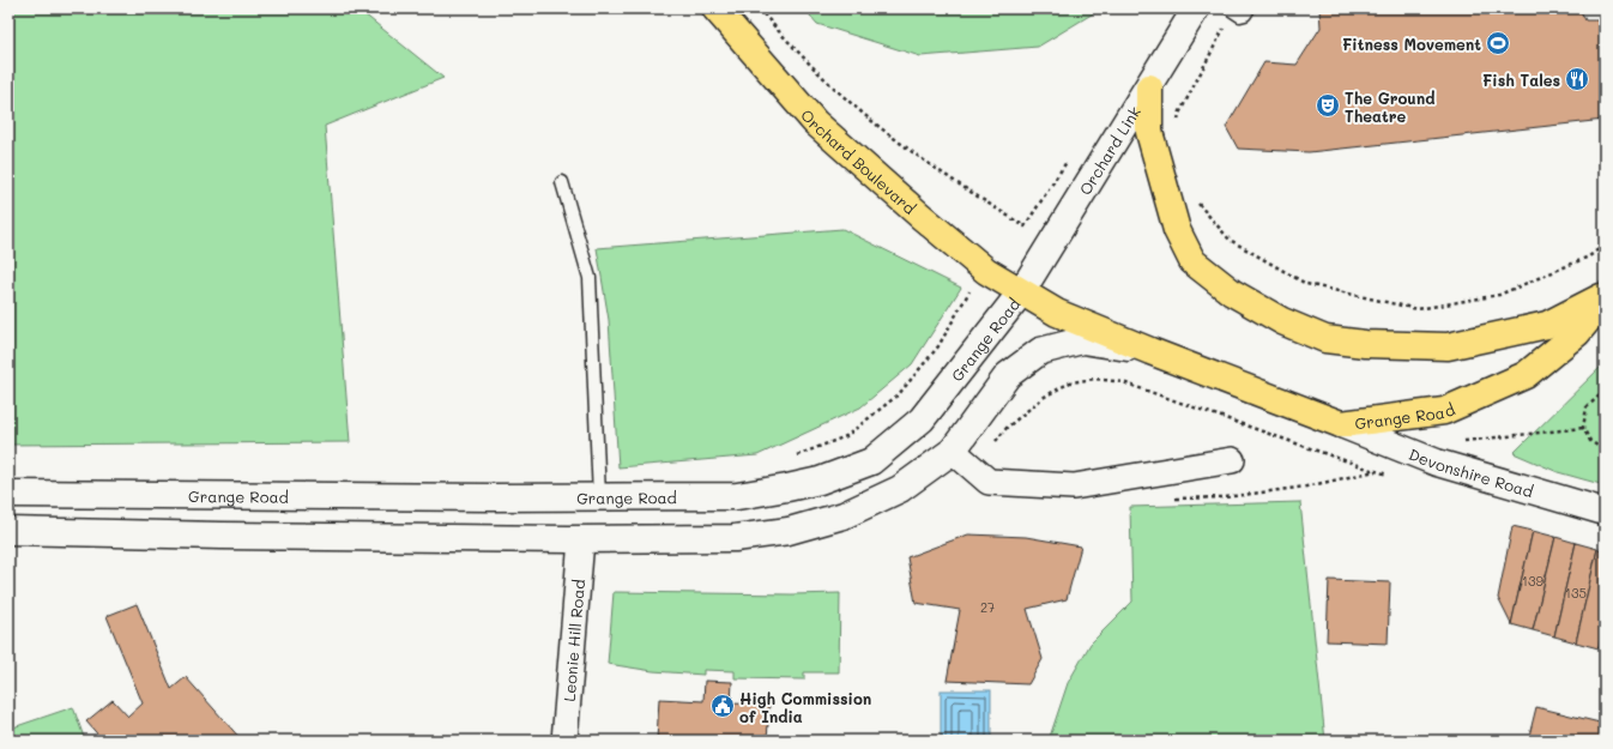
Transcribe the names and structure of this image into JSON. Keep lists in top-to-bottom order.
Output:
{
  "streets": {
    "main road": [
      "Orchard Link",
      "Orchard Boulevard",
      "Grange Road",
      "Devonshire Road"
    ],
    "street": ["Leonie Hill Road"]
  },
  "crossings": [
    ["Orchard Link", "Orchard Boulevard"],
    ["Orchard Link", "Grange Road"],
    ["Orchard Boulevard", "Grange Road"],
    ["Grange Road", "Devonshire Road"],
    ["Grange Road", "Leonie Hill Road"]
  ],
  "places": {
    "sports": ["Fitness Movement"],
    "restaurant": ["Fish Tales"],
    "theatre": ["The Ground Theatre"],
    "public building": ["High Commission of India"]
  },
  "house_numbers": ["139", "135", "27"]
}
